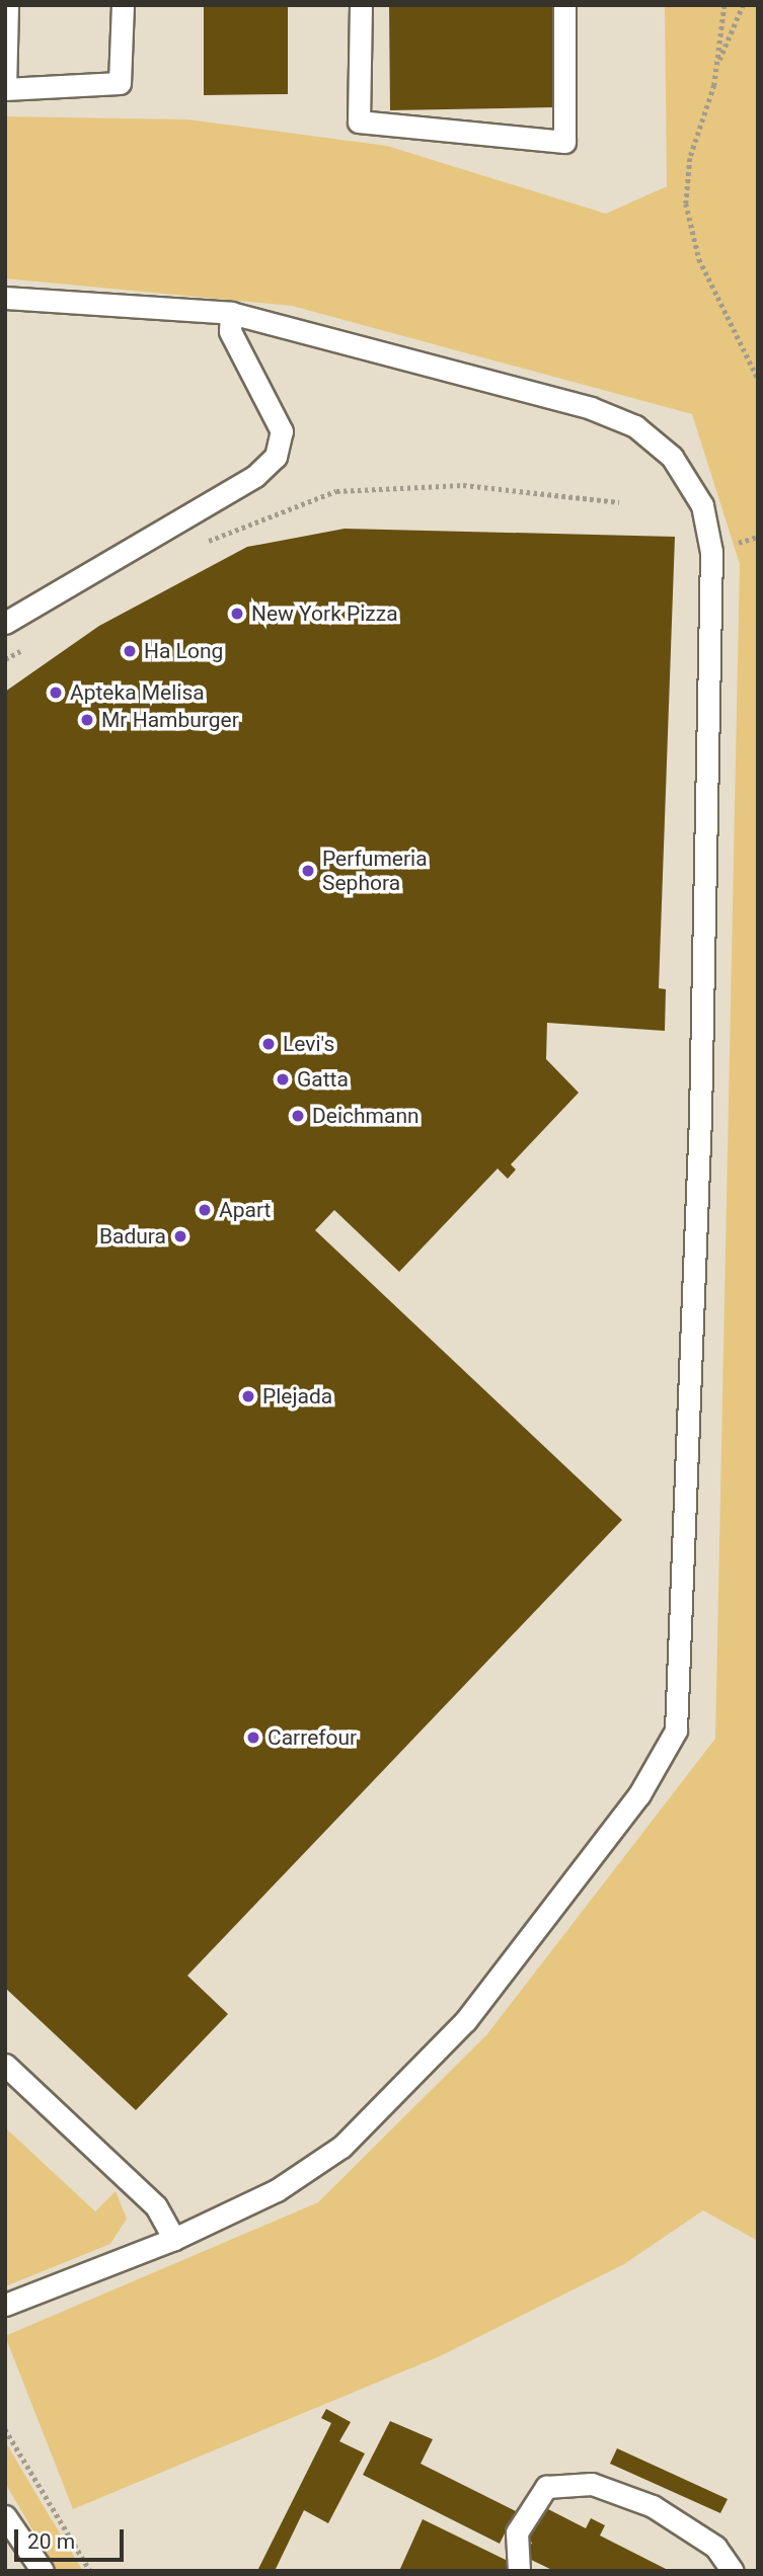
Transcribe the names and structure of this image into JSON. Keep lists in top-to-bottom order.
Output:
{
  "places": [
    "New York Pizza",
    "Ha Long",
    "Apteka Melisa",
    "Mr Hamburger",
    "Perfumeria Sephora",
    "Levi's",
    "Gatta",
    "Deichmann",
    "Apart",
    "Badura",
    "Plejada",
    "Carrefour"
  ],
  "scale_bar": "20 m"
}
